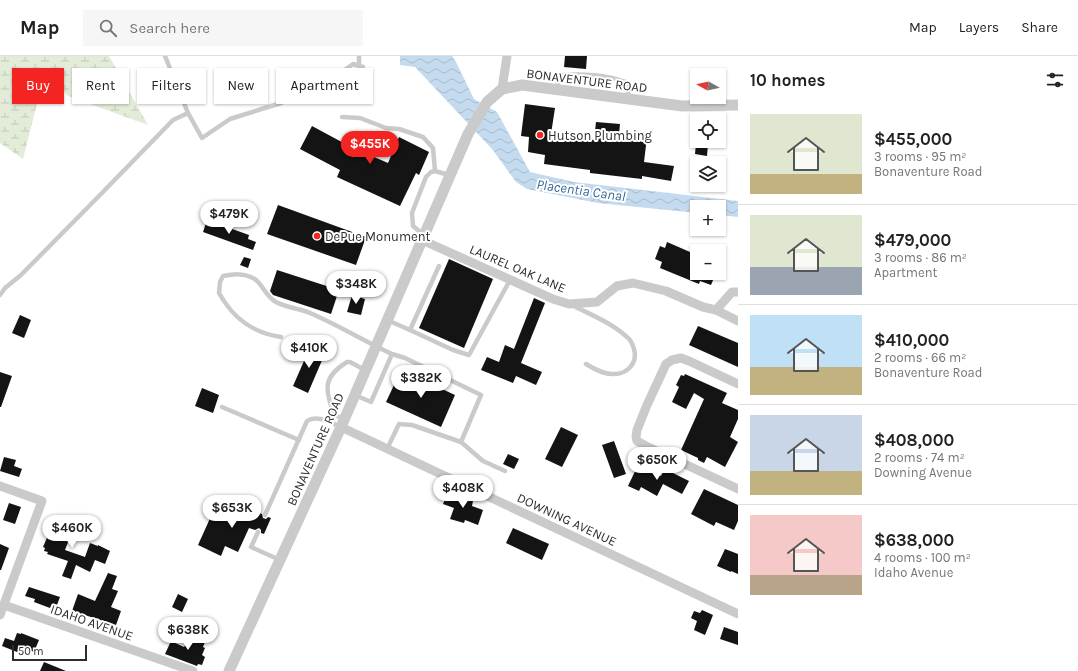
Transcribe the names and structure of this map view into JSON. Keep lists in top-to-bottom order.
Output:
{
  "streets": {
    "street": [
      "BONAVENTURE ROAD",
      "LAUREL OAK LANE",
      "DOWNING AVENUE",
      "IDAHO AVENUE"
    ]
  },
  "crossings": [
    ["BONAVENTURE ROAD", "LAUREL OAK LANE"],
    ["BONAVENTURE ROAD", "DOWNING AVENUE"]
  ],
  "water": ["Placentia Canal"],
  "places": ["Hutson Plumbing", "DePue Monument"],
  "scale_bar": "50 m",
  "north": "left",
  "page": {
    "header": "Map",
    "search": "Search here",
    "nav": ["Map", "Layers", "Share"],
    "heading": "10 homes",
    "map_buttons": ["+", "−"],
    "chip": [
      "Buy",
      "Rent",
      "Filters",
      "New",
      "Apartment"
    ],
    "list": [
      {
        "name": "$455,000",
        "note": "3 rooms · 95 m² · Bonaventure Road"
      },
      {
        "name": "$479,000",
        "note": "3 rooms · 86 m² · Apartment"
      },
      {
        "name": "$410,000",
        "note": "2 rooms · 66 m² · Bonaventure Road"
      },
      {
        "name": "$408,000",
        "note": "2 rooms · 74 m² · Downing Avenue"
      },
      {
        "name": "$638,000",
        "note": "4 rooms · 100 m² · Idaho Avenue"
      }
    ],
    "price": [
      "$455K",
      "$479K",
      "$348K",
      "$410K",
      "$382K",
      "$650K",
      "$408K",
      "$653K",
      "$460K",
      "$638K"
    ],
    "scale": "50 m"
  }
}
